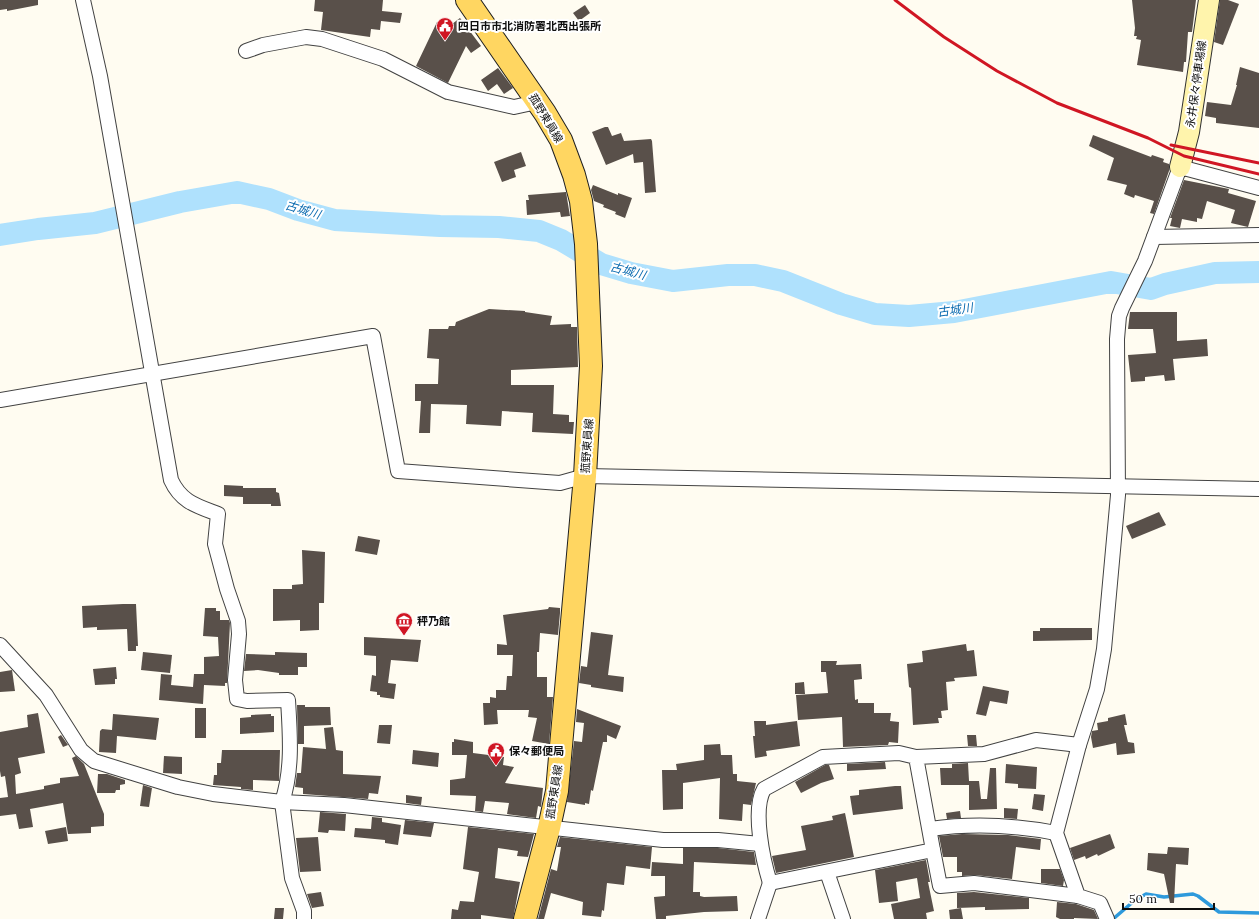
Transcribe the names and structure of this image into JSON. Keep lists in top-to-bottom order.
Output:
{
  "streets": {
    "main road": ["永井保々停車場線", "菰野東員線"]
  },
  "water": ["古城川"],
  "places": {
    "public building": ["四日市市北消防署北西出張所", "保々郵便局"],
    "museum": ["秤乃館"]
  },
  "scale_bar": "50 m"
}
